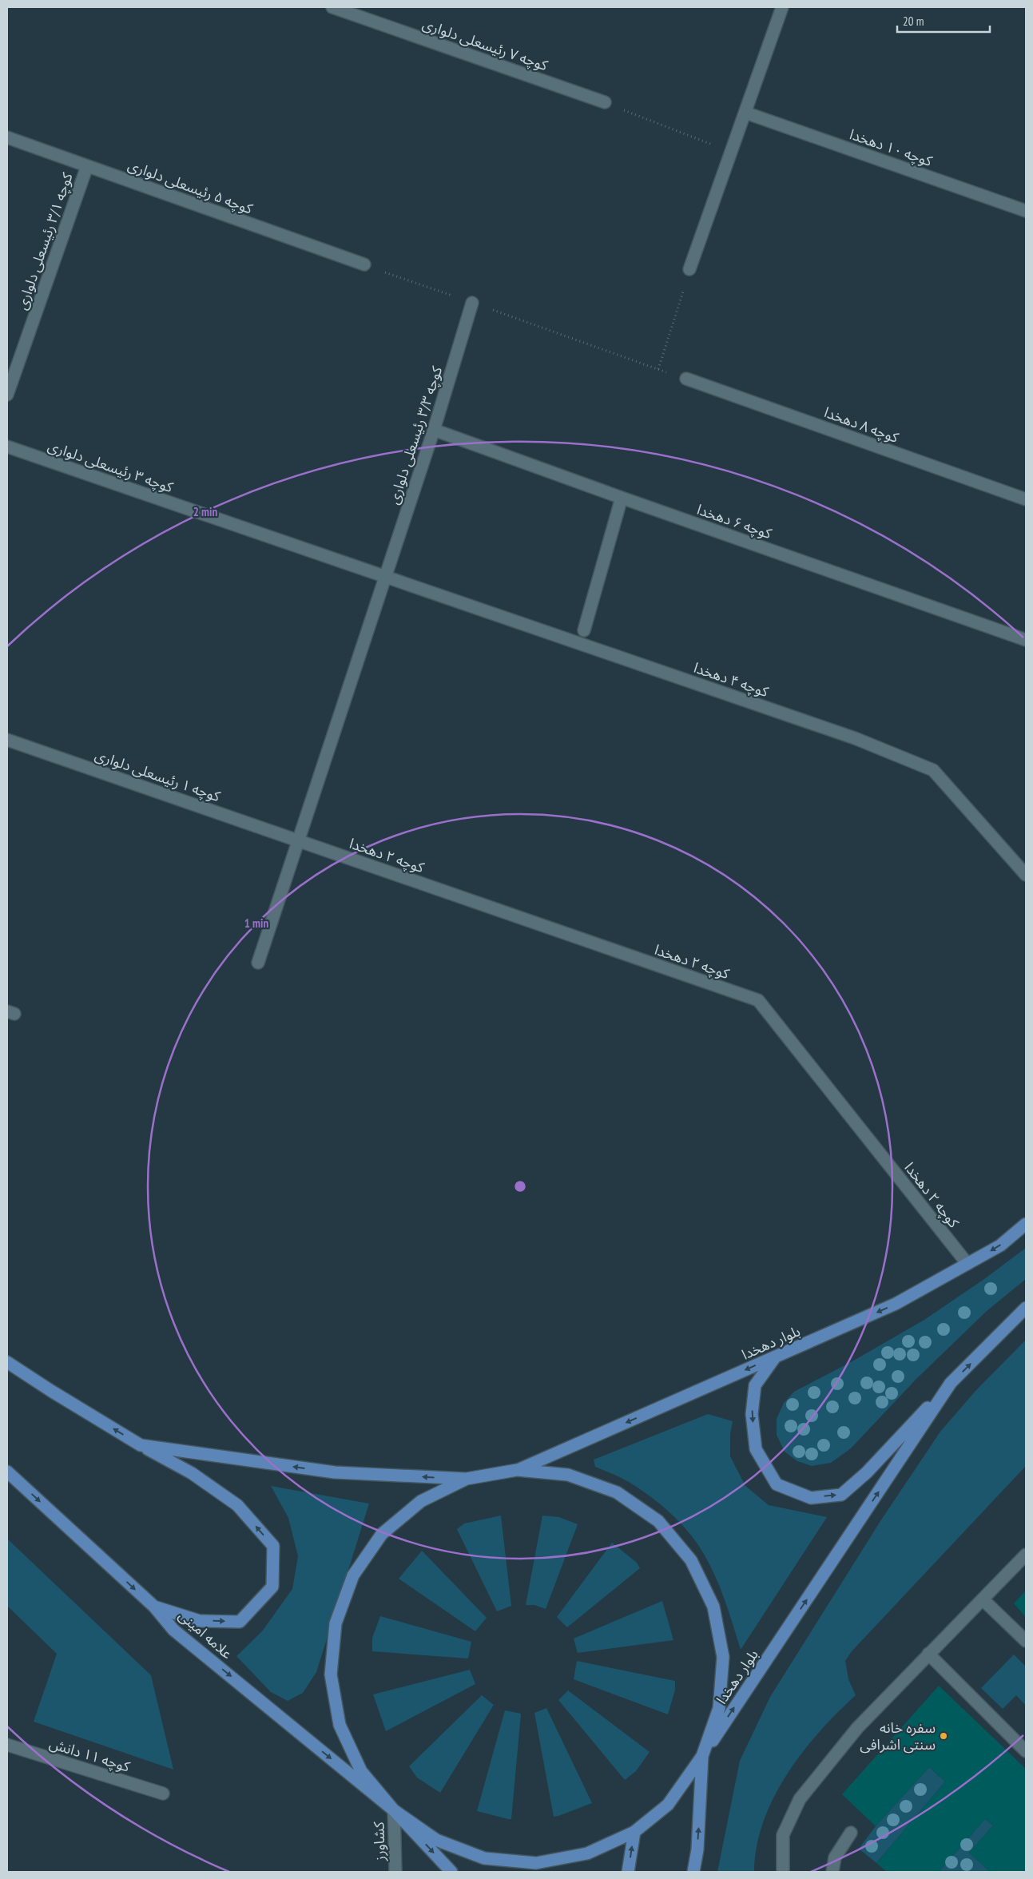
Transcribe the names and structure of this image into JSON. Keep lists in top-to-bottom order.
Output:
{
  "streets": {
    "main road": ["بلوار دهخدا", "علامه امینی"],
    "street": [
      "کوچه ۷ رئیسعلی دلواری",
      "کوچه ۱۰ دهخدا",
      "کوچه ۵ رئیسعلی دلواری",
      "کوچه ۳/۱ رئیسعلی دلواری",
      "کوچه ۸ دهخدا",
      "کوچه ۳/۳ رئیسعلی دلواری",
      "کوچه ۳ رئیسعلی دلواری",
      "کوچه ۶ دهخدا",
      "کوچه ۴ دهخدا",
      "کوچه ۱ رئیسعلی دلواری",
      "کوچه ۲ دهخدا",
      "کوچه ۱۱ دانش",
      "کشاورز"
    ]
  },
  "crossings": [
    ["کوچه ۵ رئیسعلی دلواری", "کوچه ۳/۱ رئیسعلی دلواری"],
    ["کوچه ۳/۳ رئیسعلی دلواری", "کوچه ۳ رئیسعلی دلواری"],
    ["کوچه ۳/۳ رئیسعلی دلواری", "کوچه ۶ دهخدا"],
    ["کوچه ۳/۳ رئیسعلی دلواری", "کوچه ۴ دهخدا"],
    ["کوچه ۳/۳ رئیسعلی دلواری", "کوچه ۱ رئیسعلی دلواری"],
    ["کوچه ۳/۳ رئیسعلی دلواری", "کوچه ۲ دهخدا"],
    ["کوچه ۳ رئیسعلی دلواری", "کوچه ۴ دهخدا"],
    ["کوچه ۱ رئیسعلی دلواری", "کوچه ۲ دهخدا"],
    ["کوچه ۲ دهخدا", "بلوار دهخدا"],
    ["علامه امینی", "کشاورز"]
  ],
  "one_way": ["علامه امینی"],
  "places": ["سفره خانه سنتی اشرافی"],
  "scale_bar": "20 m",
  "rings": ["2 min", "1 min"]
}
